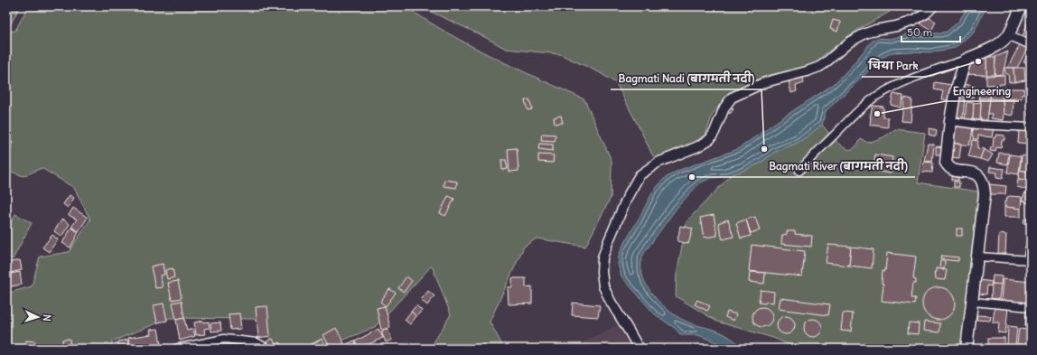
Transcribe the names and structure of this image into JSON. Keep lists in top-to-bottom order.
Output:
{
  "places": [
    "चिया Park",
    "Engineering",
    "Bagmati Nadi (बागमती नदी)",
    "Bagmati River (बागमती नदी)"
  ],
  "scale_bar": "50 m",
  "north": "right"
}
